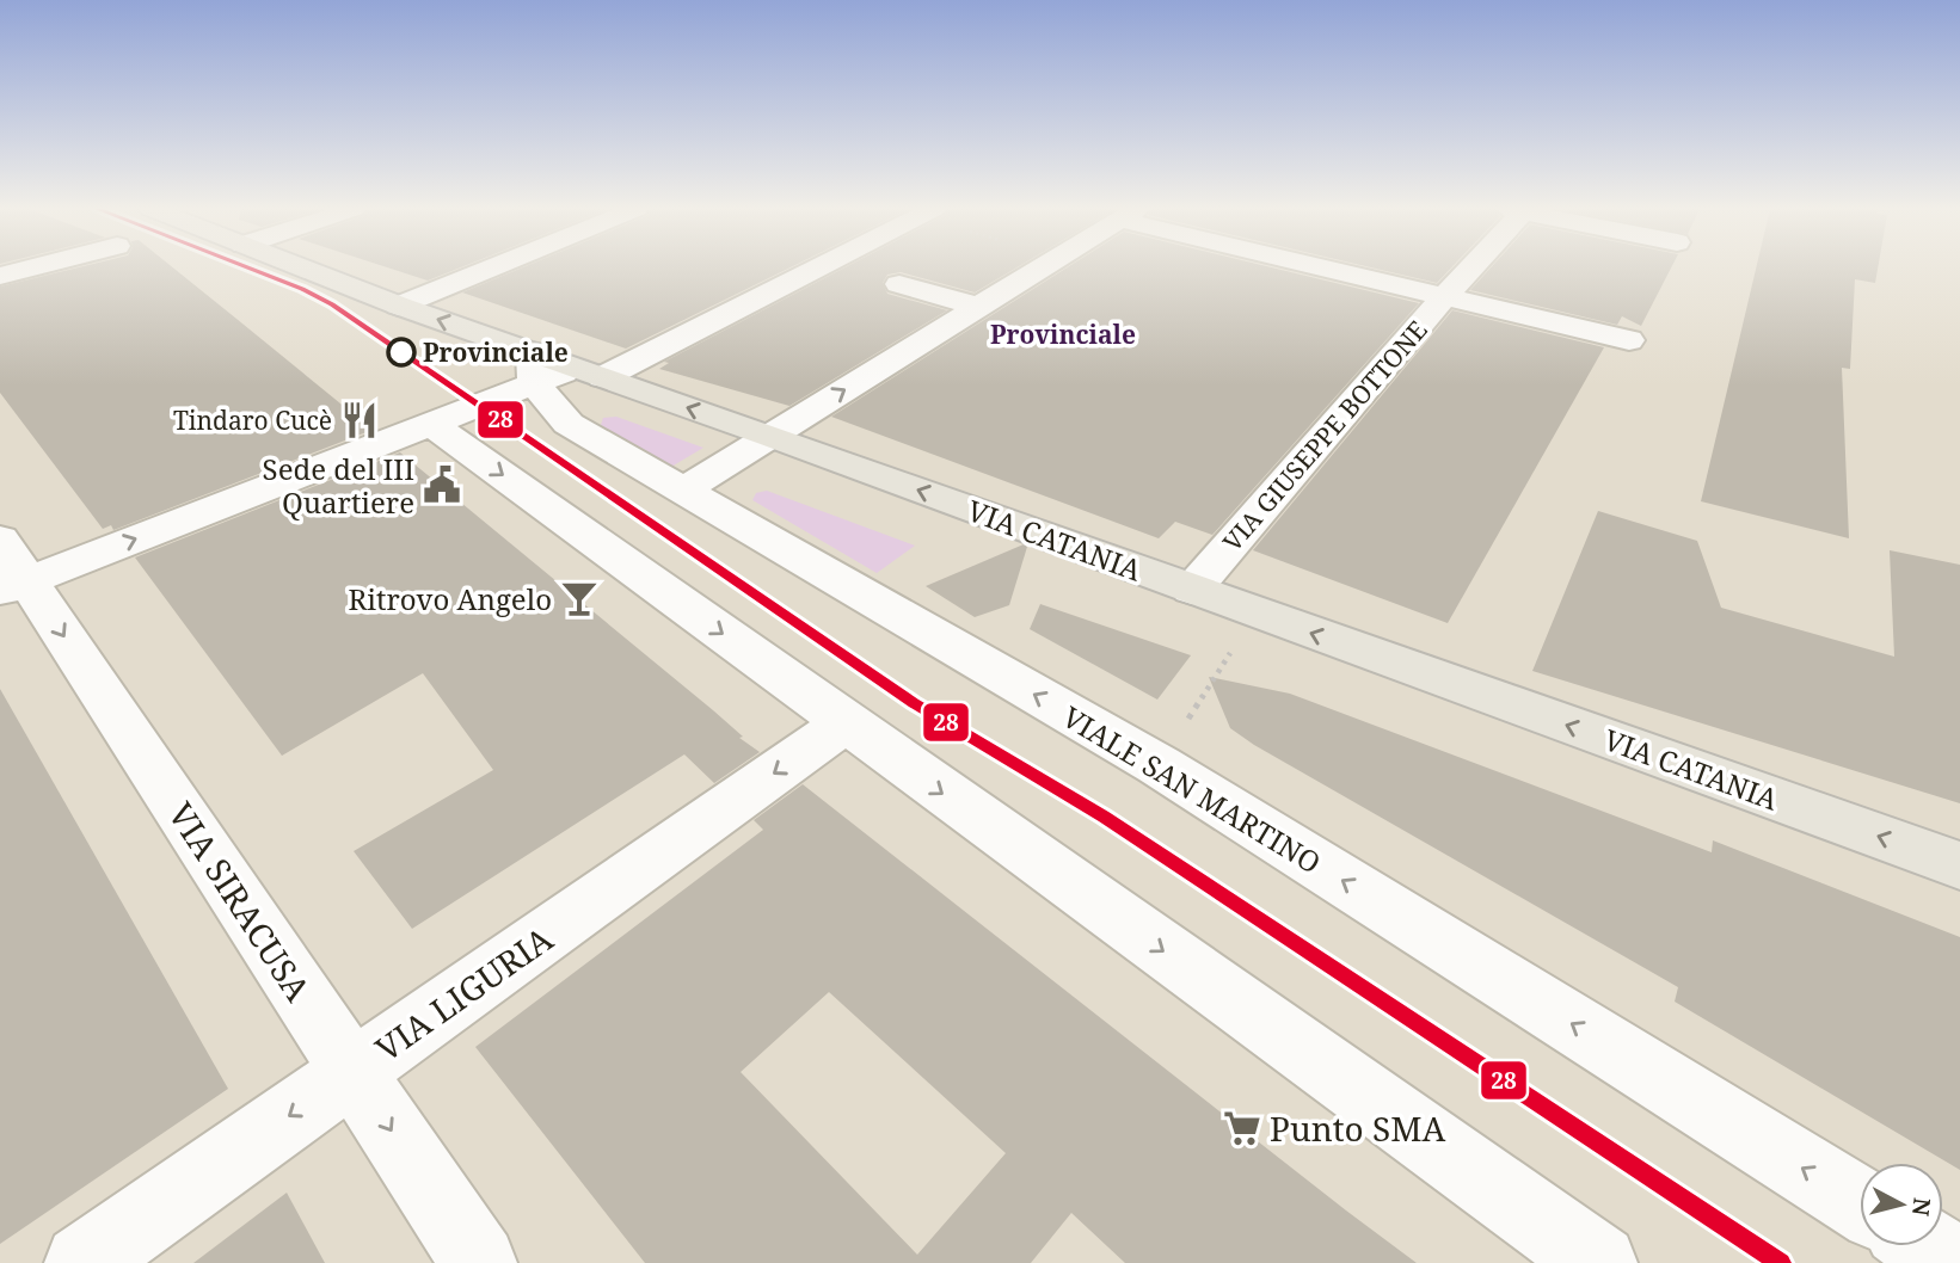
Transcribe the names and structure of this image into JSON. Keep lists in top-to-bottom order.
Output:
{
  "streets": {
    "main road": ["VIA CATANIA"],
    "street": [
      "VIA GIUSEPPE BOTTONE",
      "VIALE SAN MARTINO",
      "VIA SIRACUSA",
      "VIA LIGURIA"
    ]
  },
  "crossings": [
    ["VIA GIUSEPPE BOTTONE", "VIA CATANIA"],
    ["VIA CATANIA", "VIALE SAN MARTINO"],
    ["VIA SIRACUSA", "VIA LIGURIA"]
  ],
  "one_way": ["VIA CATANIA", "VIA SIRACUSA", "VIA LIGURIA"],
  "districts": ["Provinciale"],
  "places": {
    "other": ["Provinciale"],
    "restaurant": ["Tindaro Cucè"],
    "public building": ["Sede del III Quartiere"],
    "bar": ["Ritrovo Angelo"],
    "supermarket": ["Punto SMA"]
  },
  "lines": ["transit line 28"],
  "north": "right"
}
